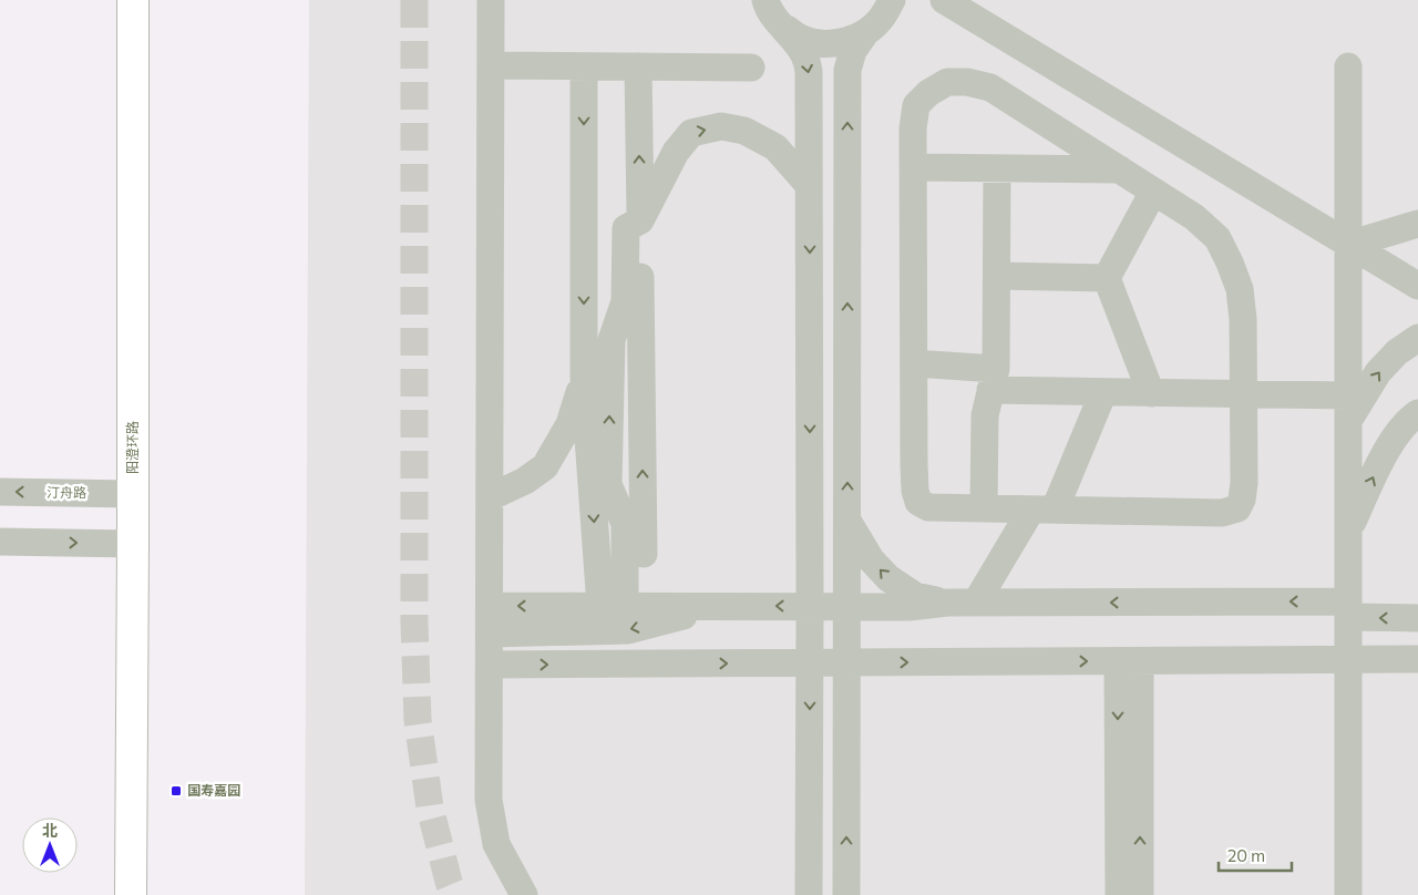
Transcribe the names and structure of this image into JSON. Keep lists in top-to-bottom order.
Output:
{
  "streets": {
    "main road": ["阳澄环路"],
    "street": ["汀舟路"]
  },
  "crossings": [
    ["阳澄环路", "汀舟路"]
  ],
  "places": {
    "transit": ["国寿嘉园"]
  },
  "scale_bar": "20 m",
  "north": "top"
}
